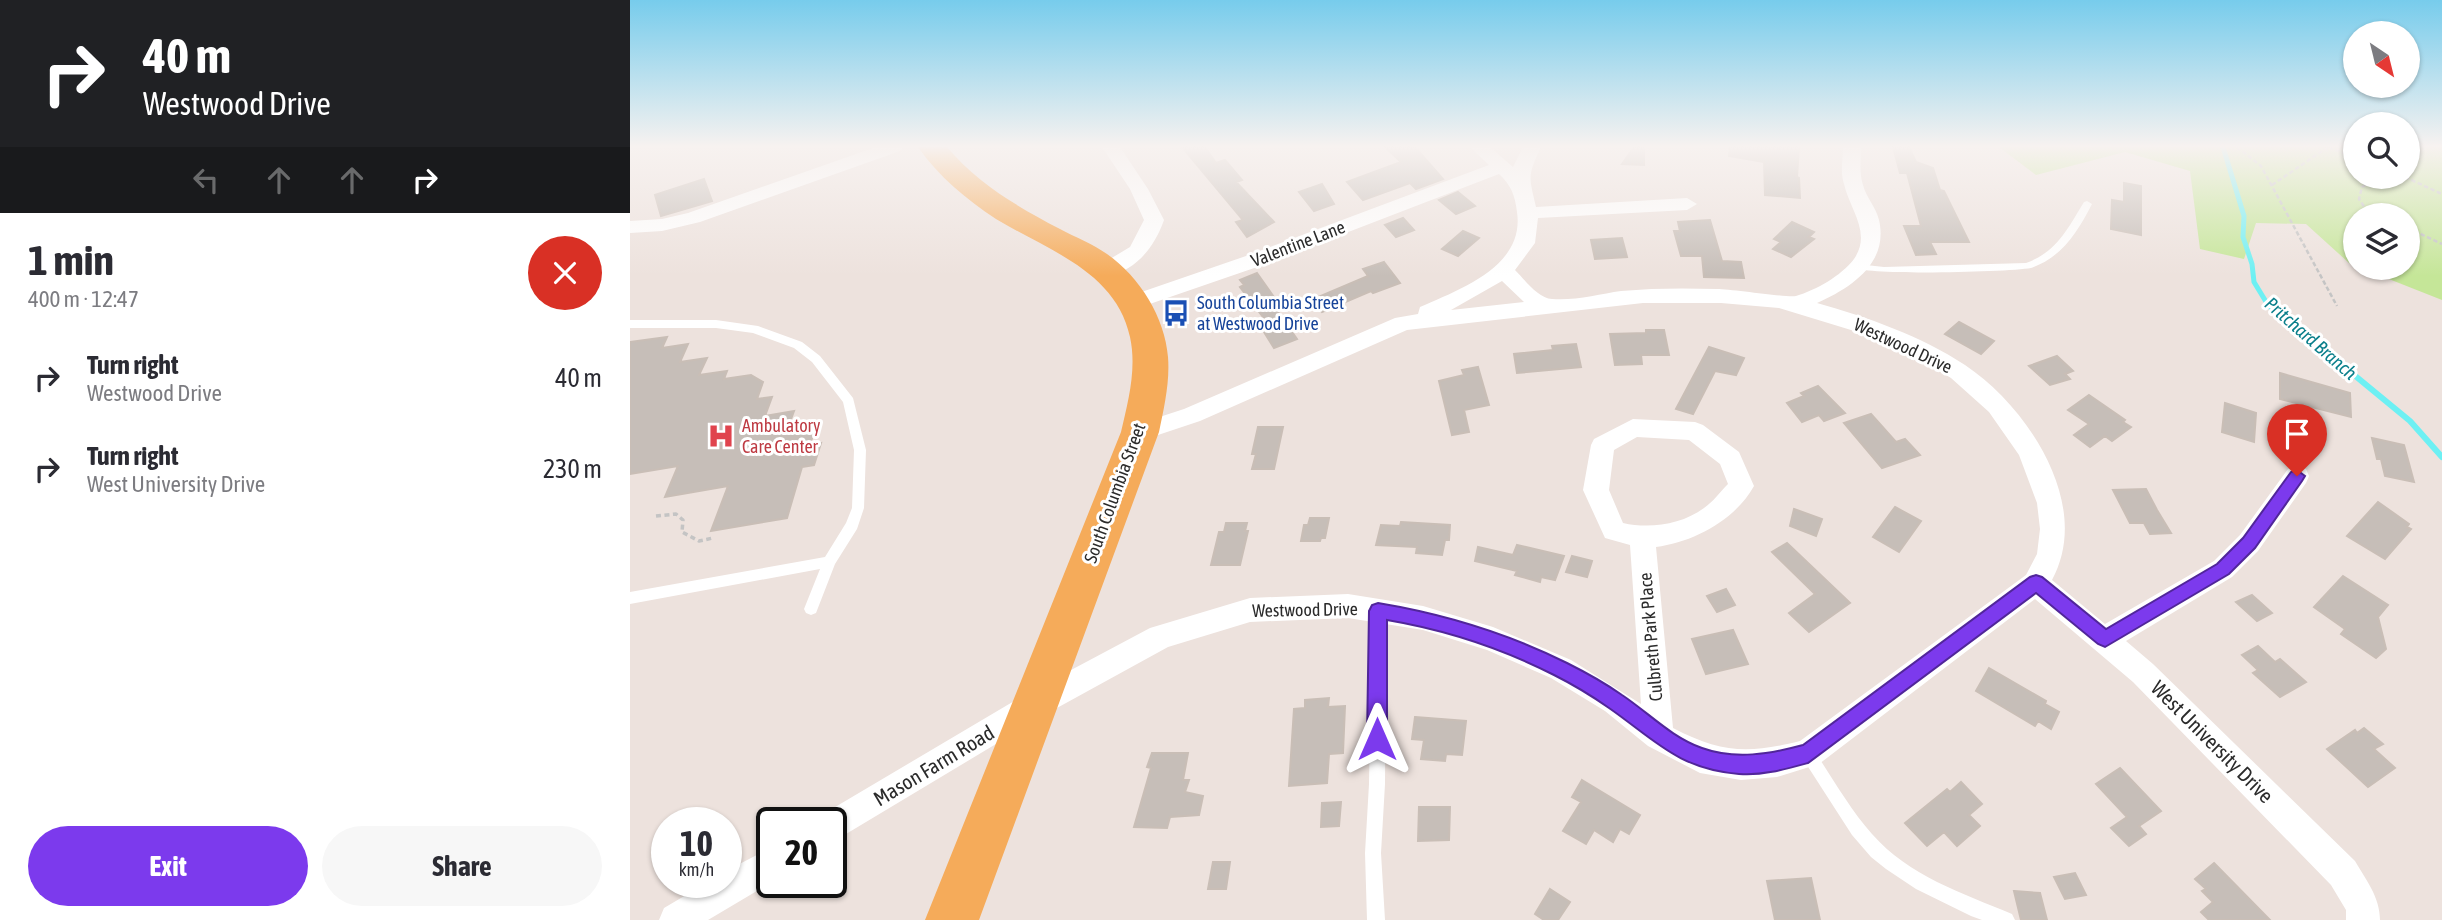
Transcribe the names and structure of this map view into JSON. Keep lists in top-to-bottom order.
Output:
{
  "streets": {
    "main road": ["South Columbia Street"],
    "street": [
      "Valentine Lane",
      "Westwood Drive",
      "Culbreth Park Place",
      "West University Drive",
      "Mason Farm Road"
    ]
  },
  "crossings": [
    ["Valentine Lane", "South Columbia Street"],
    ["Westwood Drive", "South Columbia Street"],
    ["Westwood Drive", "Culbreth Park Place"],
    ["Westwood Drive", "West University Drive"],
    ["Westwood Drive", "Mason Farm Road"],
    ["South Columbia Street", "Mason Farm Road"]
  ],
  "water": ["Pritchard Branch"],
  "places": {
    "bus stop": ["South Columbia Street at Westwood Drive"],
    "hospital": ["Ambulatory Care Center"]
  },
  "north": "bottom right",
  "page": {
    "turn": ["40 m", "Westwood Drive"],
    "heading": ["1 min", "400 m · 12:47"],
    "list": [
      {
        "name": "Turn right",
        "note": "Westwood Drive",
        "value": "40 m"
      },
      {
        "name": "Turn right",
        "note": "West University Drive",
        "value": "230 m"
      }
    ],
    "speed": "10 km/h",
    "limit": "20",
    "buttons": ["Exit", "Share"]
  }
}
